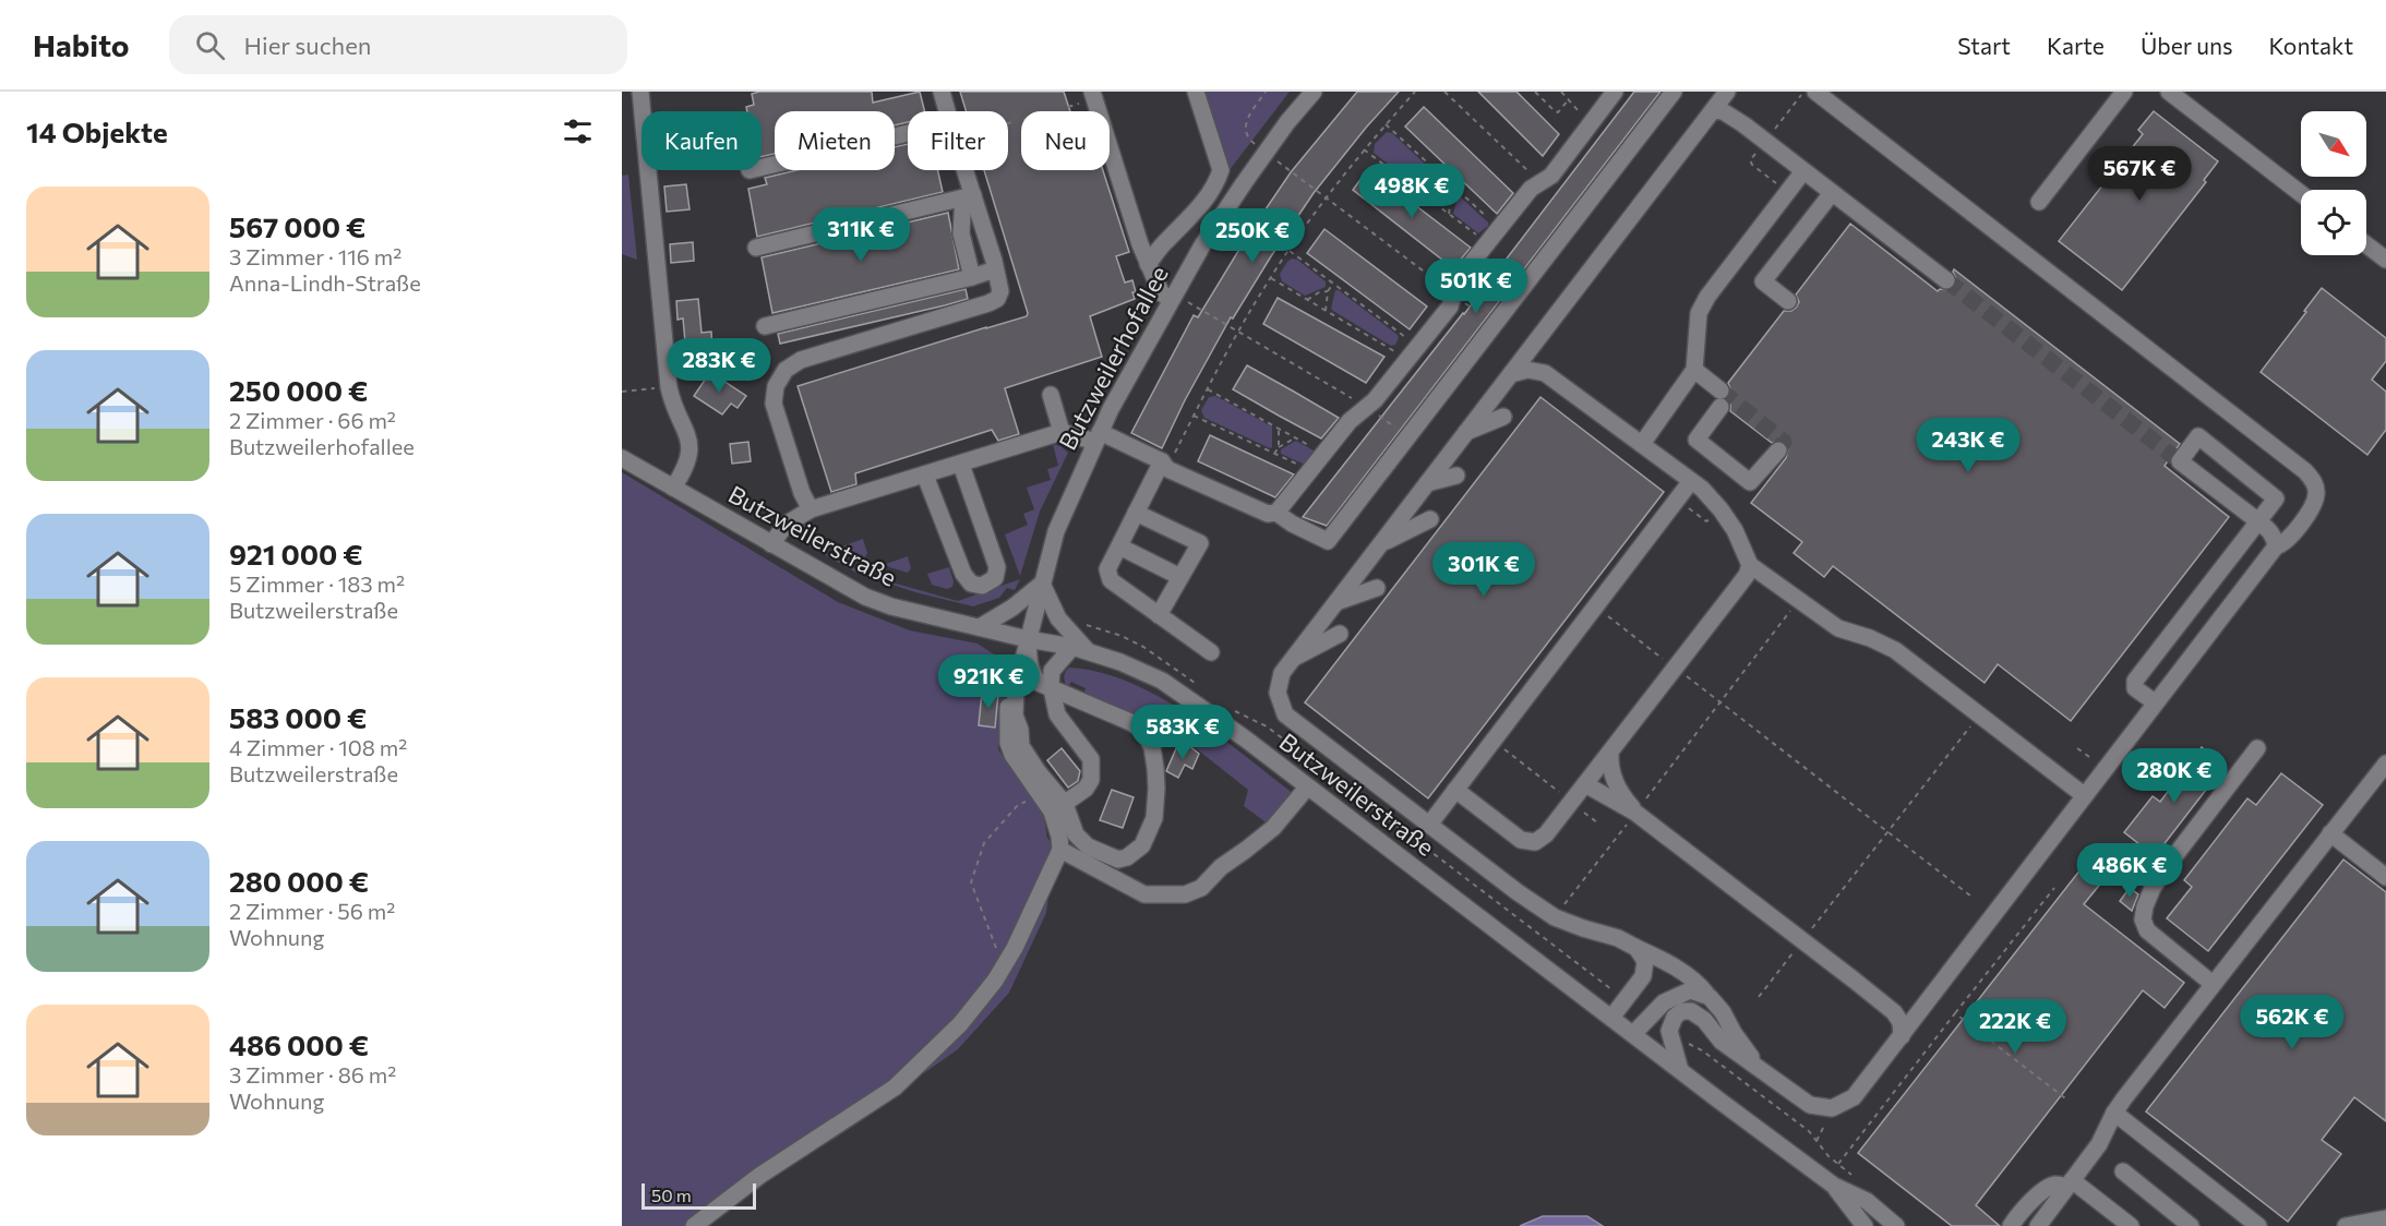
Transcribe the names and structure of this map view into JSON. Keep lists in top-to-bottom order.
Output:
{
  "streets": {
    "street": ["Butzweilerhofallee", "Butzweilerstraße"]
  },
  "crossings": [
    ["Butzweilerhofallee", "Butzweilerstraße"]
  ],
  "scale_bar": "50 m",
  "north": "bottom right",
  "page": {
    "header": "Habito",
    "search": "Hier suchen",
    "nav": [
      "Start",
      "Karte",
      "Über uns",
      "Kontakt"
    ],
    "heading": "14 Objekte",
    "chip": [
      "Kaufen",
      "Mieten",
      "Filter",
      "Neu"
    ],
    "price": [
      "567K €",
      "498K €",
      "311K €",
      "250K €",
      "501K €",
      "283K €",
      "243K €",
      "301K €",
      "921K €",
      "583K €",
      "280K €",
      "486K €",
      "562K €",
      "222K €"
    ],
    "list": [
      {
        "name": "567 000 €",
        "note": "3 Zimmer · 116 m² · Anna-Lindh-Straße"
      },
      {
        "name": "250 000 €",
        "note": "2 Zimmer · 66 m² · Butzweilerhofallee"
      },
      {
        "name": "921 000 €",
        "note": "5 Zimmer · 183 m² · Butzweilerstraße"
      },
      {
        "name": "583 000 €",
        "note": "4 Zimmer · 108 m² · Butzweilerstraße"
      },
      {
        "name": "280 000 €",
        "note": "2 Zimmer · 56 m² · Wohnung"
      },
      {
        "name": "486 000 €",
        "note": "3 Zimmer · 86 m² · Wohnung"
      }
    ],
    "scale": "50 m"
  }
}
